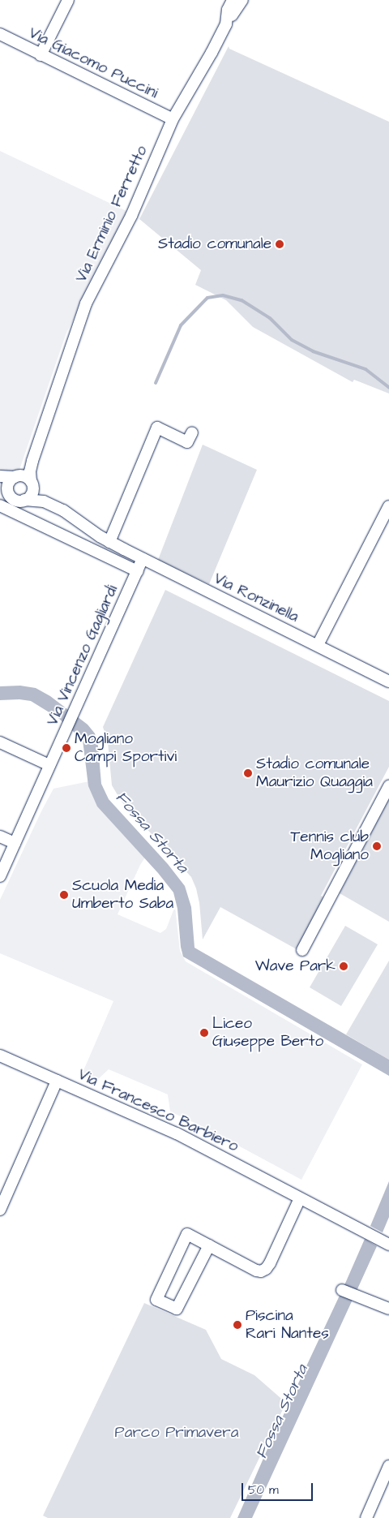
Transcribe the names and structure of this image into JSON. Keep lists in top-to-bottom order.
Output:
{
  "streets": {
    "street": [
      "Via Giacomo Puccini",
      "Via Erminio Ferretto",
      "Via Ronzinella",
      "Via Vincenzo Gagliardi",
      "Via Francesco Barbiero"
    ]
  },
  "crossings": [
    ["Via Giacomo Puccini", "Via Erminio Ferretto"],
    ["Via Erminio Ferretto", "Via Ronzinella"],
    ["Via Ronzinella", "Via Vincenzo Gagliardi"]
  ],
  "water": ["Fossa Storta"],
  "parks": ["Parco Primavera"],
  "places": [
    "Stadio comunale",
    "Mogliano Campi Sportivi",
    "Stadio comunale Maurizio Quaggia",
    "Tennis club Mogliano",
    "Scuola Media Umberto Saba",
    "Wave Park",
    "Liceo Giuseppe Berto",
    "Piscina Rari Nantes"
  ],
  "scale_bar": "50 m"
}
